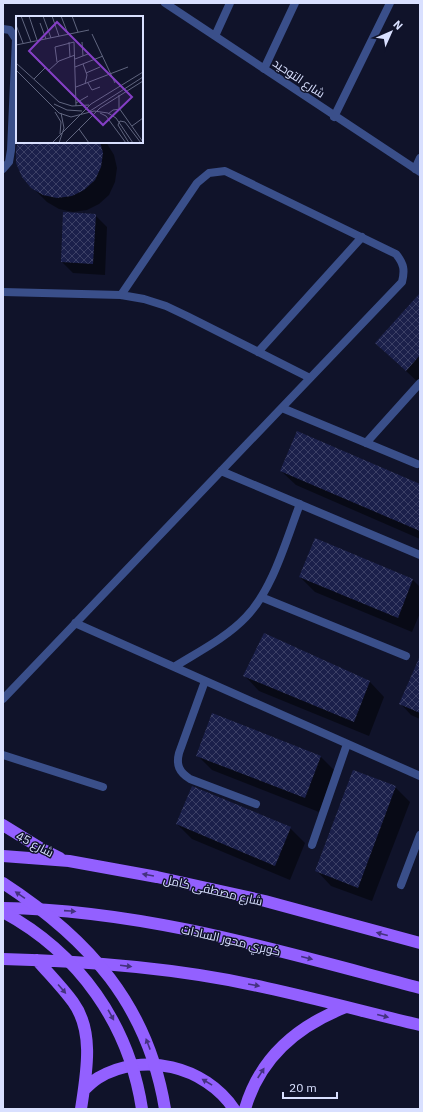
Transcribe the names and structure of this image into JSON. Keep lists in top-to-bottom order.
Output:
{
  "streets": {
    "main road": ["شارع 45", "شارع مصطفى كامل", "كوبري محور السادات"],
    "street": ["شارع التوحيد"]
  },
  "crossings": [
    ["شارع 45", "شارع مصطفى كامل"]
  ],
  "scale_bar": "20 m",
  "north": "top right"
}
